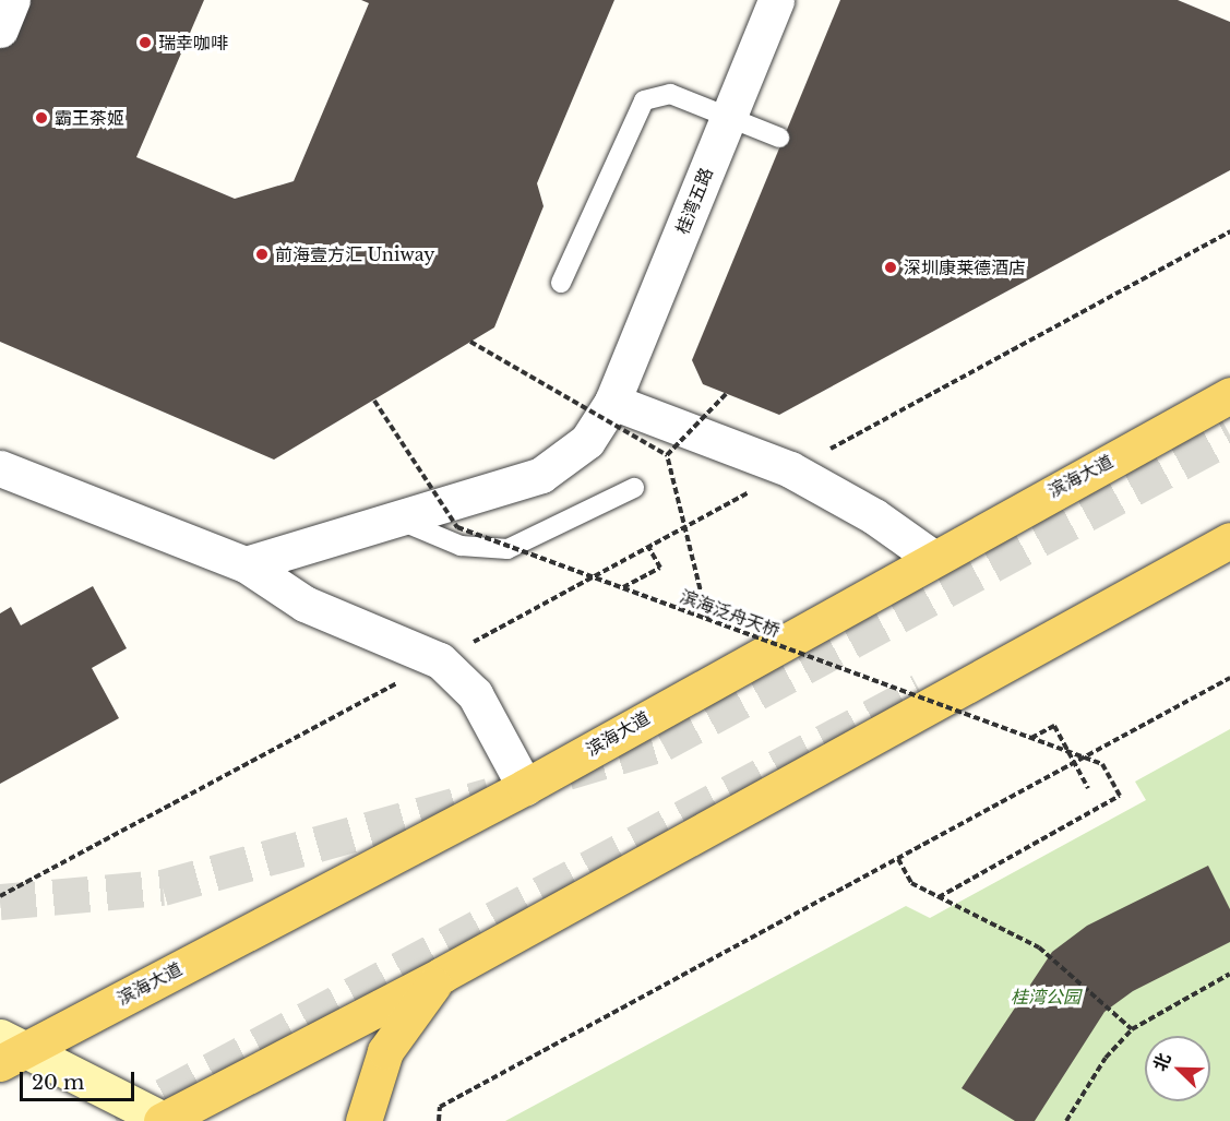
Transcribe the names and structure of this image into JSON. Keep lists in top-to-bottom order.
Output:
{
  "streets": {
    "main road": ["滨海大道"],
    "street": ["桂湾五路"],
    "path": ["滨海泛舟天桥"]
  },
  "parks": ["桂湾公园"],
  "places": [
    "瑞幸咖啡",
    "霸王茶姬",
    "前海壹方汇 Uniway",
    "深圳康莱德酒店"
  ],
  "scale_bar": "20 m",
  "north": "top left"
}
